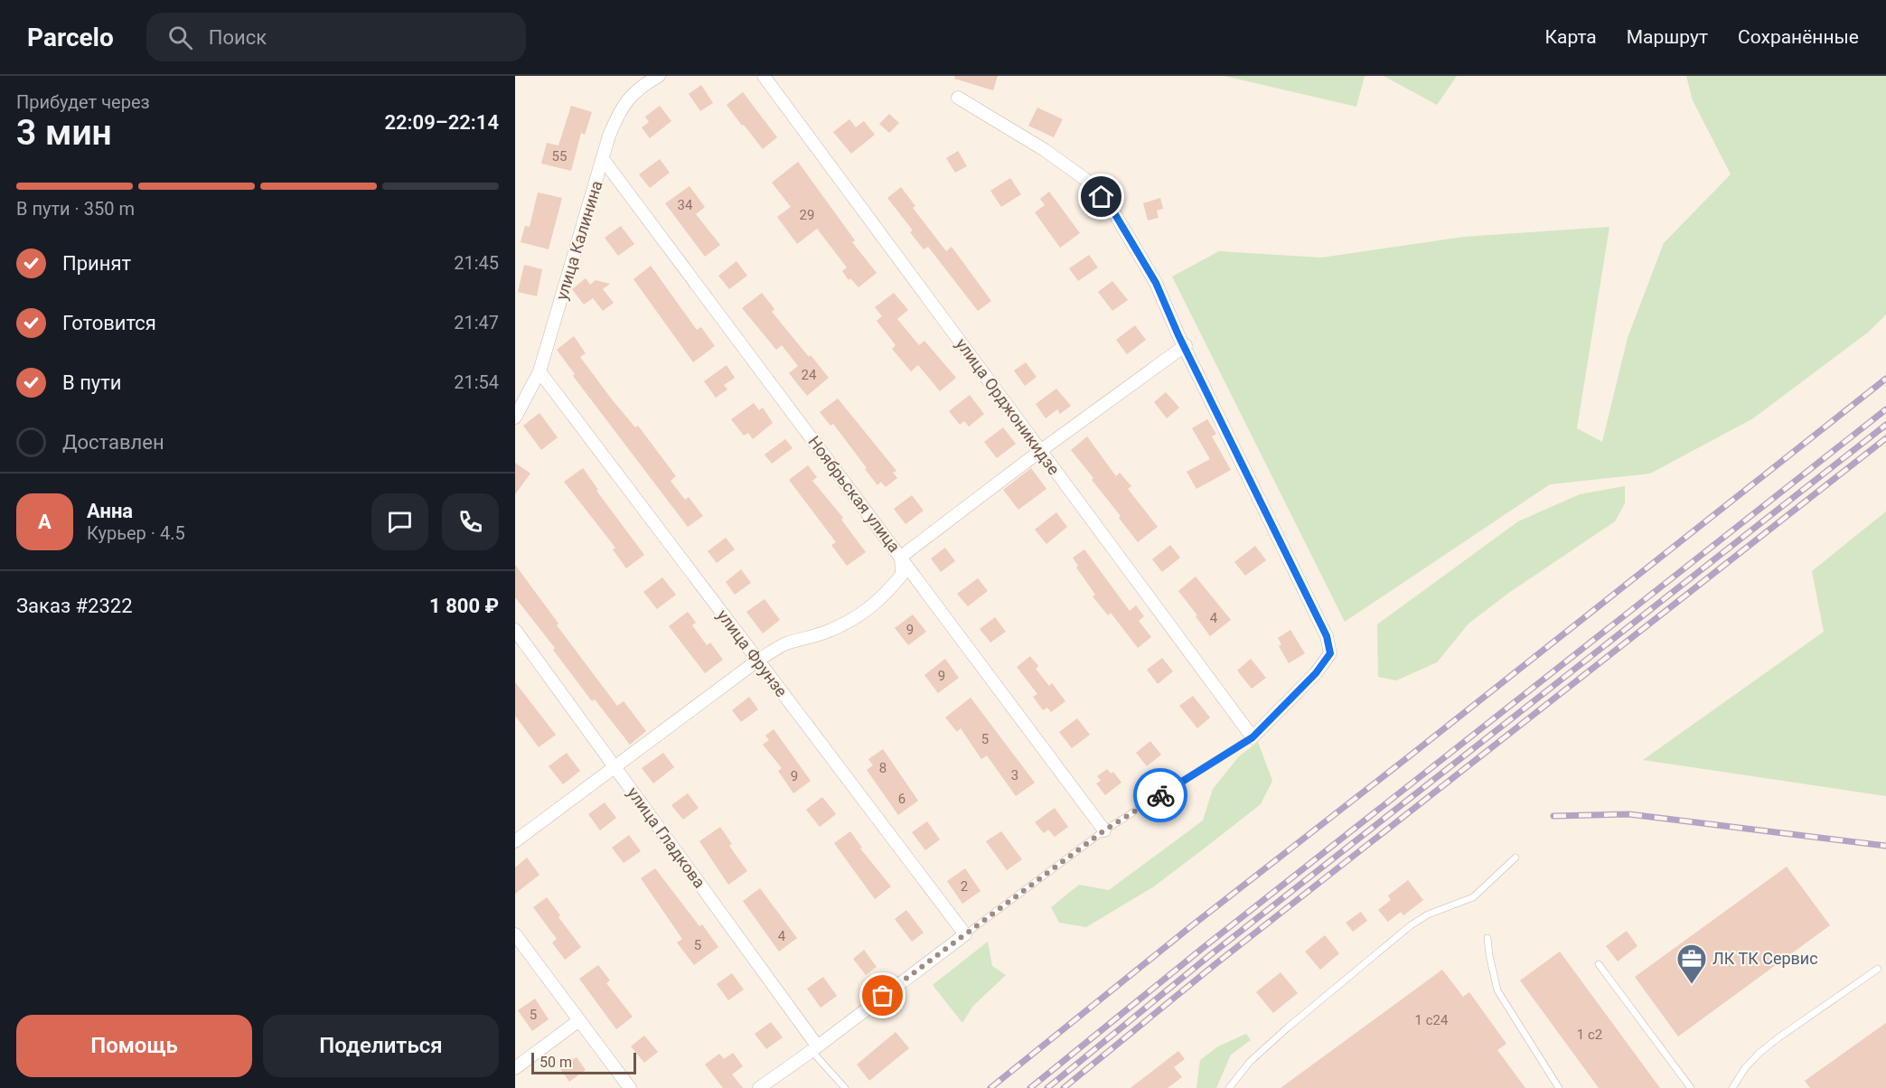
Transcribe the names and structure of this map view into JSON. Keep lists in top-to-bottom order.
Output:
{
  "streets": {
    "street": [
      "улица Калинина",
      "улица Орджоникидзе",
      "Ноябрьская улица",
      "улица Фрунзе",
      "улица Гладкова"
    ]
  },
  "crossings": [
    ["улица Калинина", "Ноябрьская улица"],
    ["улица Калинина", "улица Фрунзе"]
  ],
  "places": {
    "office": ["ЛК ТК Сервис"]
  },
  "house_numbers": [
    "55",
    "34",
    "29",
    "24",
    "4",
    "9",
    "9",
    "5",
    "8",
    "3",
    "9",
    "6",
    "2",
    "4",
    "5",
    "5",
    "1 с24",
    "1 с2"
  ],
  "scale_bar": "50 m",
  "page": {
    "header": "Parcelo",
    "search": "Поиск",
    "nav": ["Карта", "Маршрут", "Сохранённые"],
    "heading": ["3 мин", "Прибудет через", "22:09–22:14"],
    "panel": [
      "Анна",
      "Курьер · 4.5",
      "Заказ #2322",
      "1 800 ₽"
    ],
    "bar": "В пути · 350 m",
    "list": [
      ["Принят", "21:45"],
      ["Готовится", "21:47"],
      ["В пути", "21:54"],
      "Доставлен"
    ],
    "round": "А",
    "buttons": ["Помощь", "Поделиться"],
    "scale": "50 m"
  }
}
